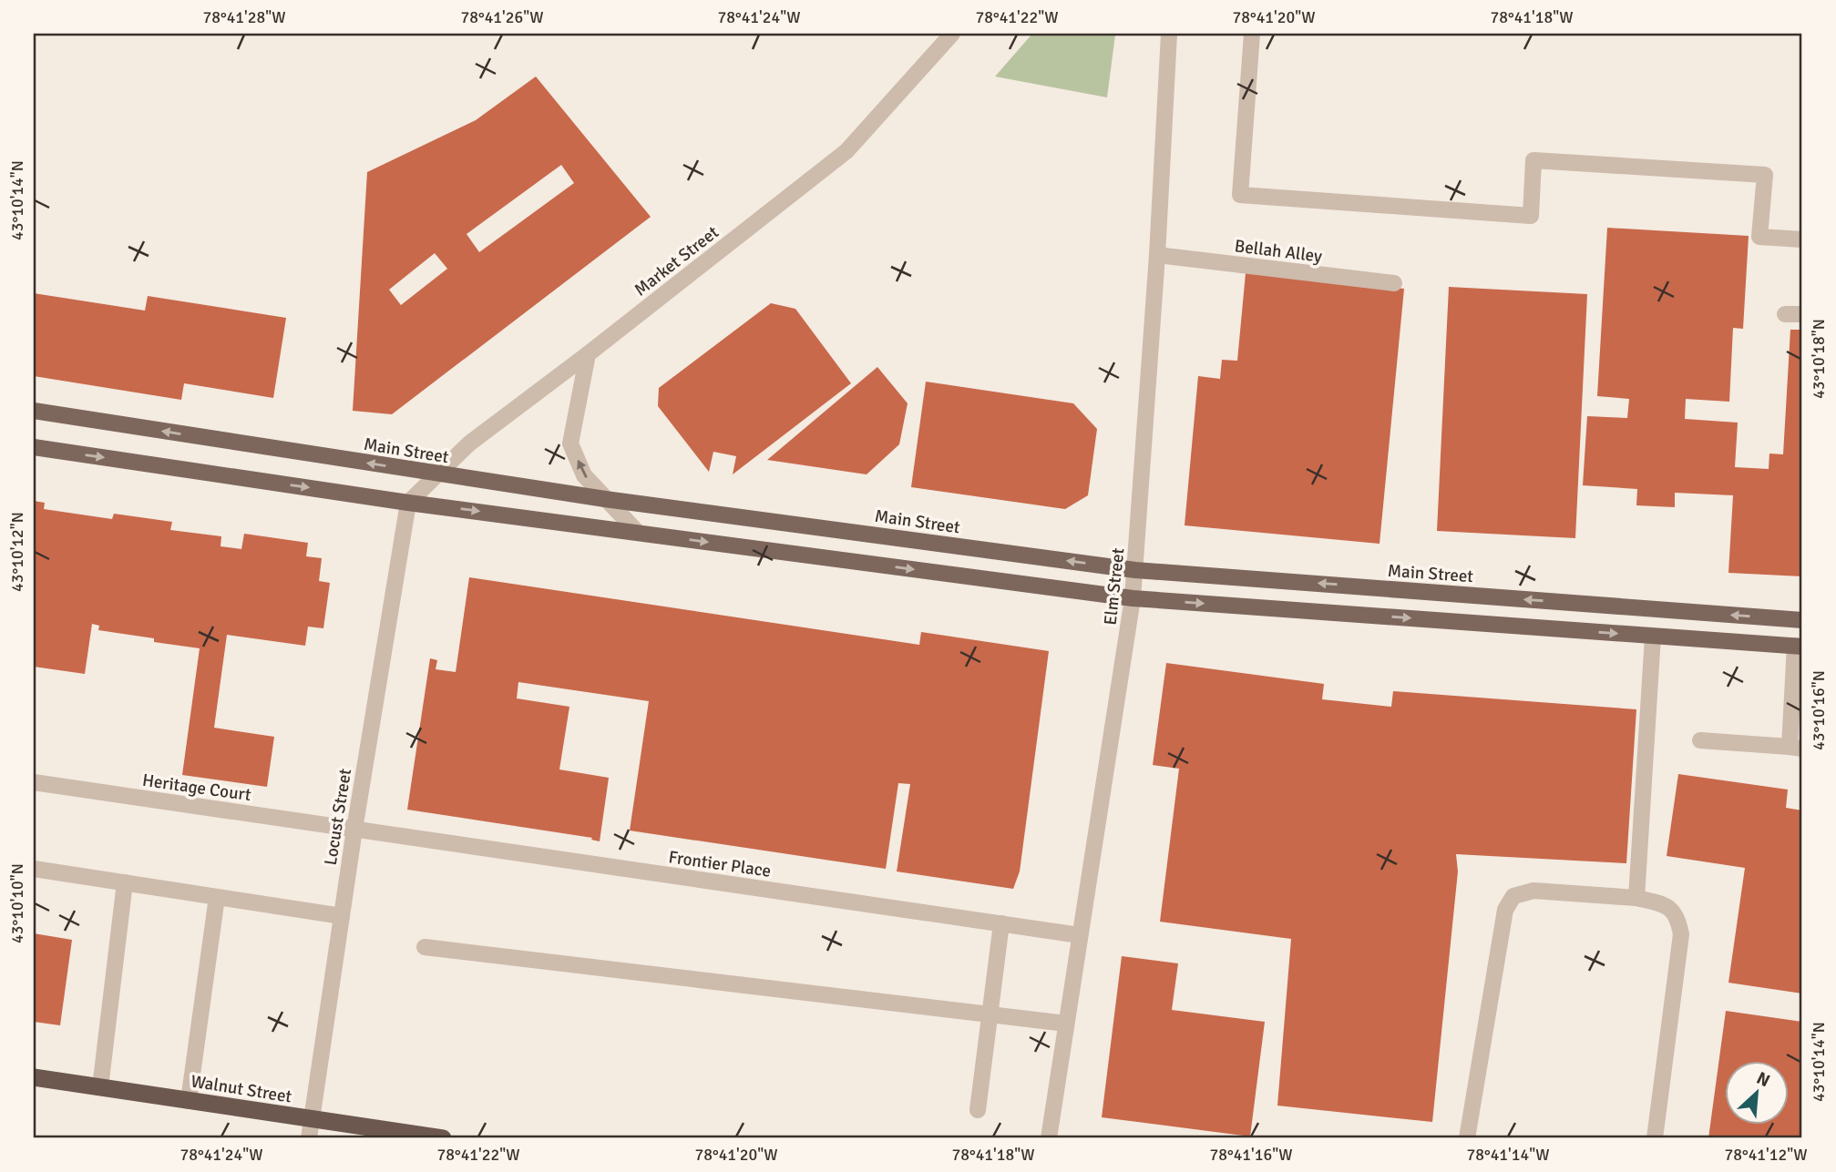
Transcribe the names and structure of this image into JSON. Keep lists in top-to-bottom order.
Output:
{
  "streets": {
    "highway": ["Walnut Street"],
    "main road": ["Main Street"],
    "street": [
      "Bellah Alley",
      "Market Street",
      "Elm Street",
      "Heritage Court",
      "Locust Street",
      "Frontier Place"
    ]
  },
  "crossings": [
    ["Bellah Alley", "Elm Street"],
    ["Market Street", "Main Street"],
    ["Market Street", "Locust Street"],
    ["Main Street", "Elm Street"],
    ["Elm Street", "Frontier Place"],
    ["Heritage Court", "Locust Street"],
    ["Heritage Court", "Frontier Place"],
    ["Locust Street", "Frontier Place"],
    ["Locust Street", "Walnut Street"]
  ],
  "north": "top right",
  "coordinates": [
    "78°41'28\"W",
    "78°41'26\"W",
    "78°41'24\"W",
    "78°41'22\"W",
    "78°41'20\"W",
    "78°41'18\"W",
    "43°10'14\"N",
    "43°10'18\"N",
    "43°10'12\"N",
    "43°10'16\"N",
    "43°10'10\"N",
    "78°41'16\"W",
    "78°41'14\"W",
    "78°41'12\"W"
  ]
}
